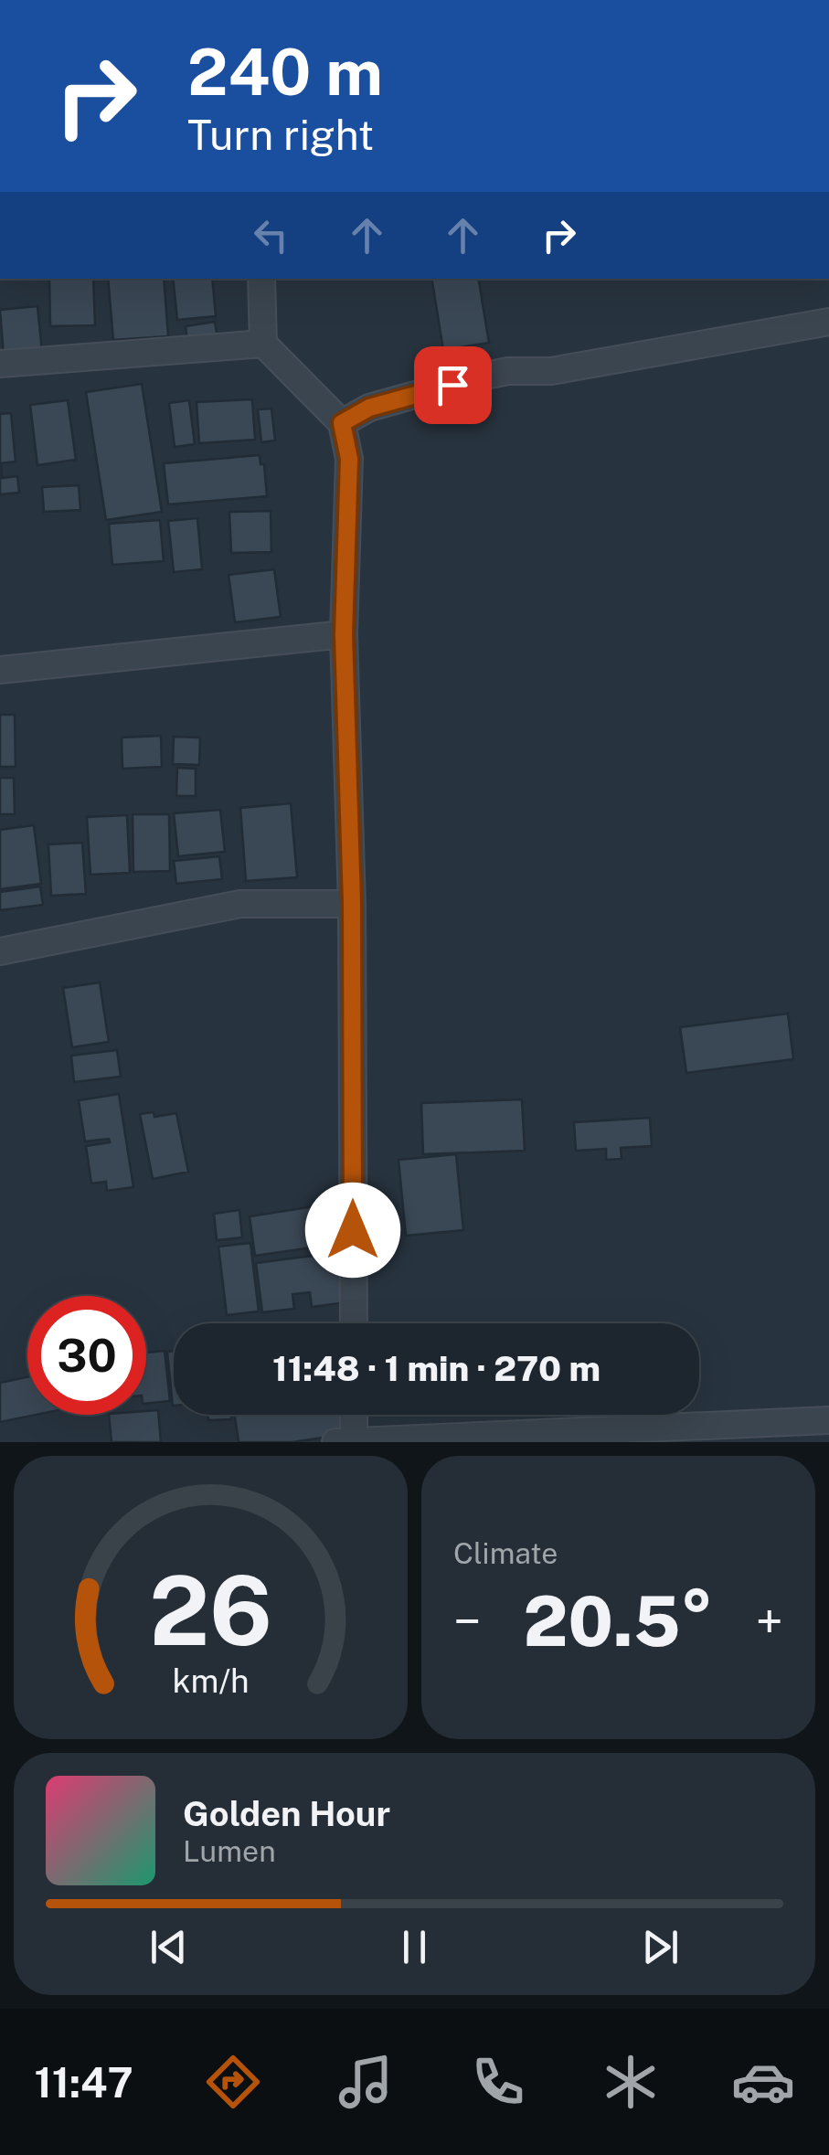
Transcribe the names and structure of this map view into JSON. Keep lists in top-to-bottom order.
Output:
{
  "page": {
    "turn": ["240 m", "Turn right"],
    "limit": "30",
    "trip": "11:48 · 1 min · 270 m",
    "tile": "Climate",
    "heat": ["−", "20.5°", "+"],
    "song": ["Golden Hour", "Lumen"],
    "tabs": "11:47",
    "gauge": ["26", "km/h"]
  }
}
